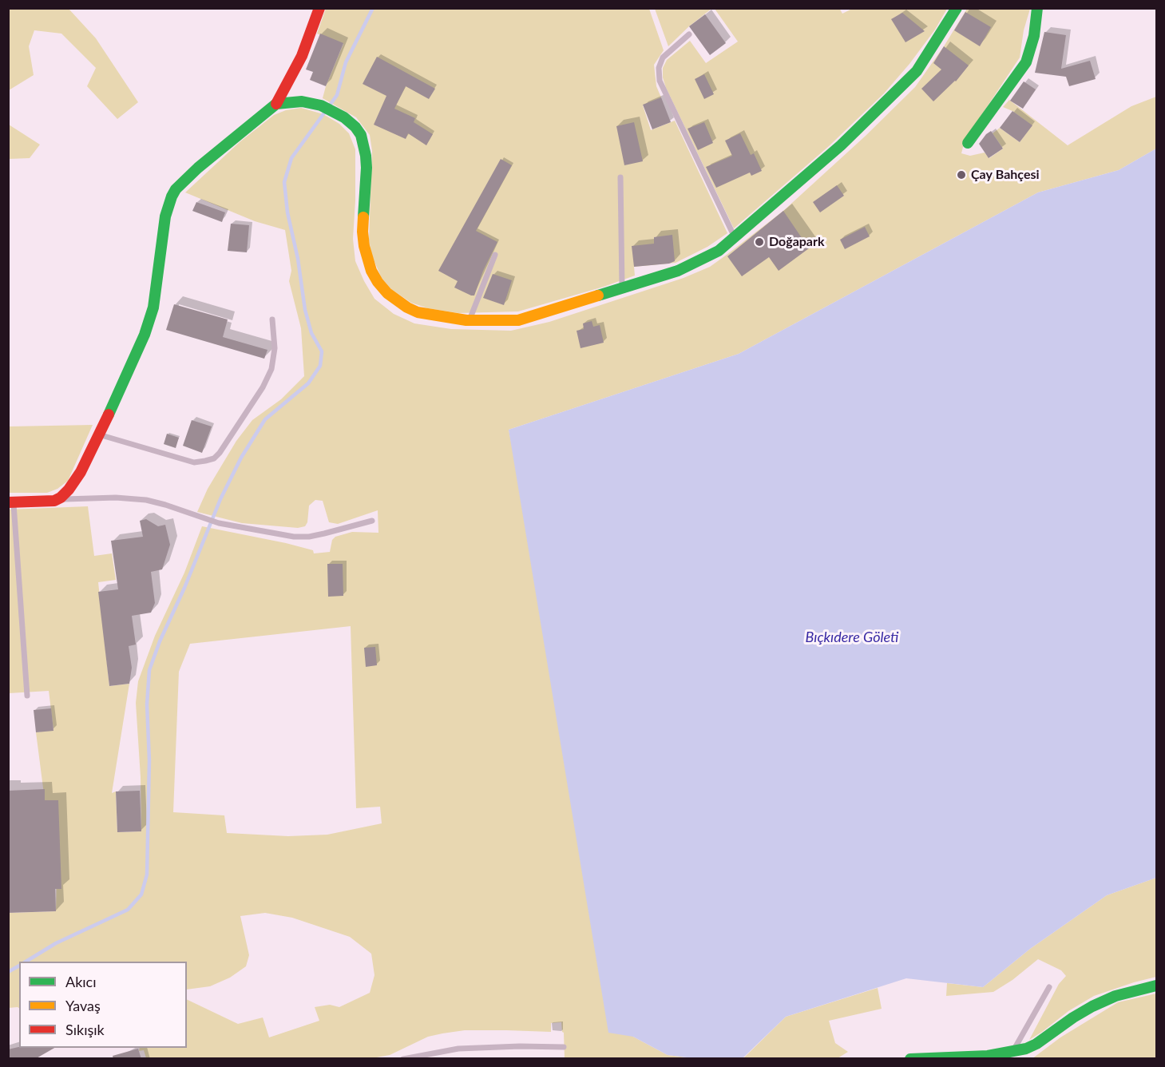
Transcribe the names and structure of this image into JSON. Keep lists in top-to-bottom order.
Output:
{
  "water": ["Bıçkıdere Göleti"],
  "places": ["Çay Bahçesi", "Doğapark"],
  "legend": ["Akıcı", "Yavaş", "Sıkışık"]
}
